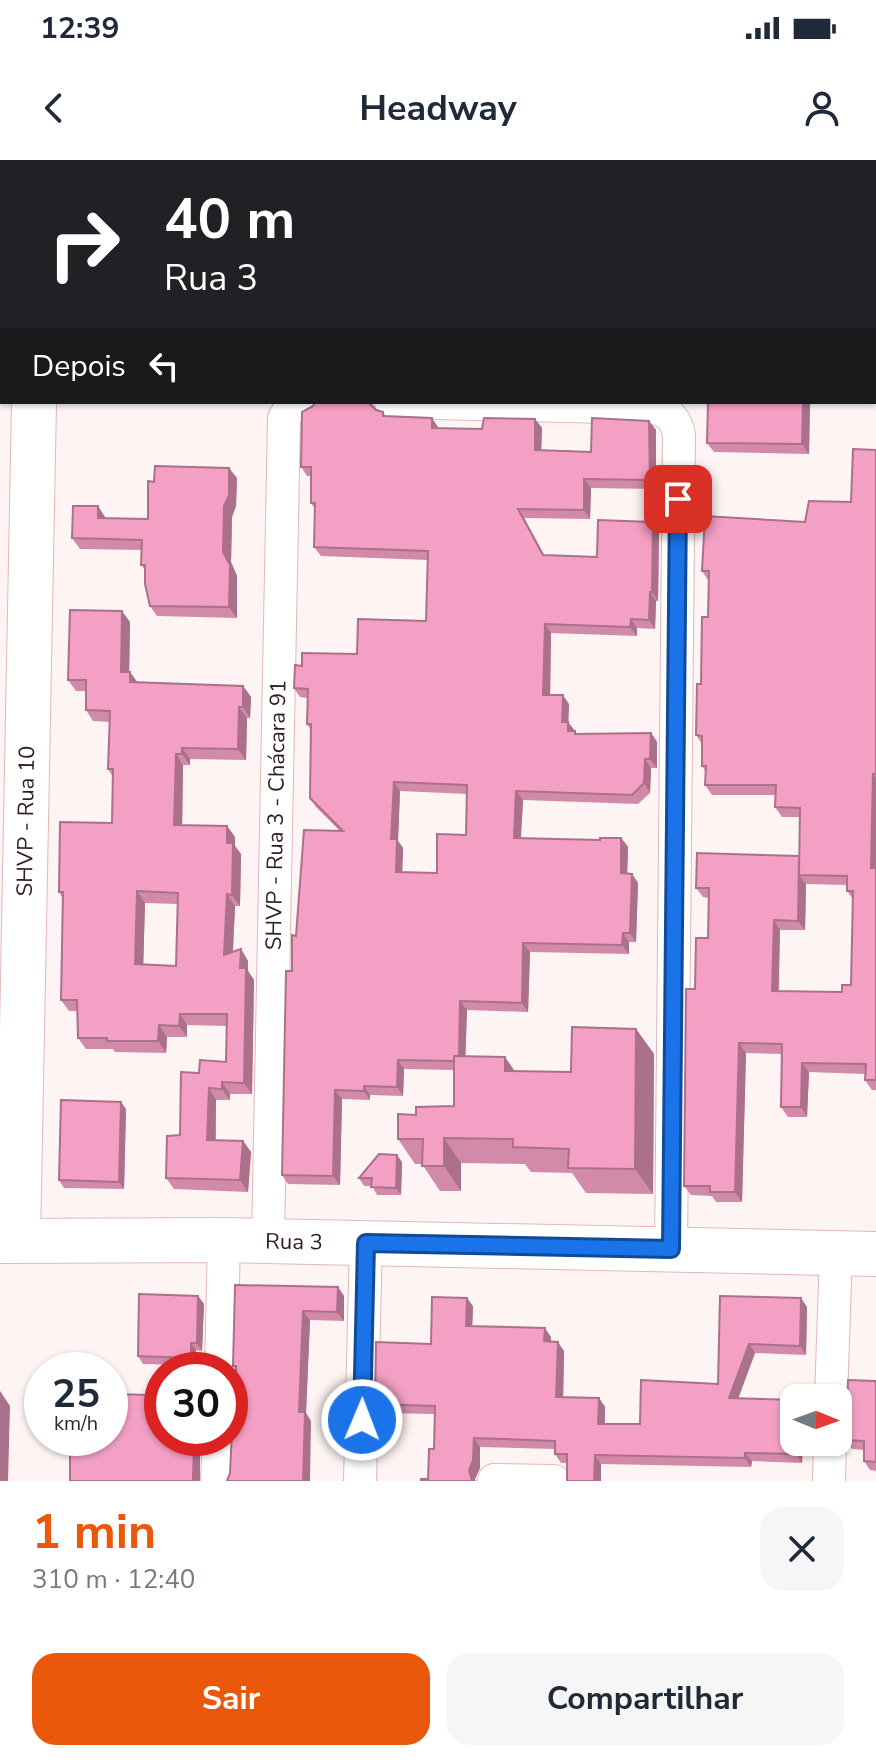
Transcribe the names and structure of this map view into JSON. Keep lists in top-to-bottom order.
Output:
{
  "streets": {
    "street": ["SHVP - Rua 3 - Chácara 91", "SHVP - Rua 10", "Rua 3"]
  },
  "crossings": [
    ["SHVP - Rua 3 - Chácara 91", "Rua 3"],
    ["SHVP - Rua 10", "Rua 3"]
  ],
  "north": "right",
  "page": {
    "status": "12:39",
    "header": "Headway",
    "turn": ["40 m", "Rua 3"],
    "then": "Depois",
    "speed": "25 km/h",
    "limit": "30",
    "heading": ["1 min", "310 m · 12:40"],
    "buttons": ["Sair", "Compartilhar"]
  }
}
